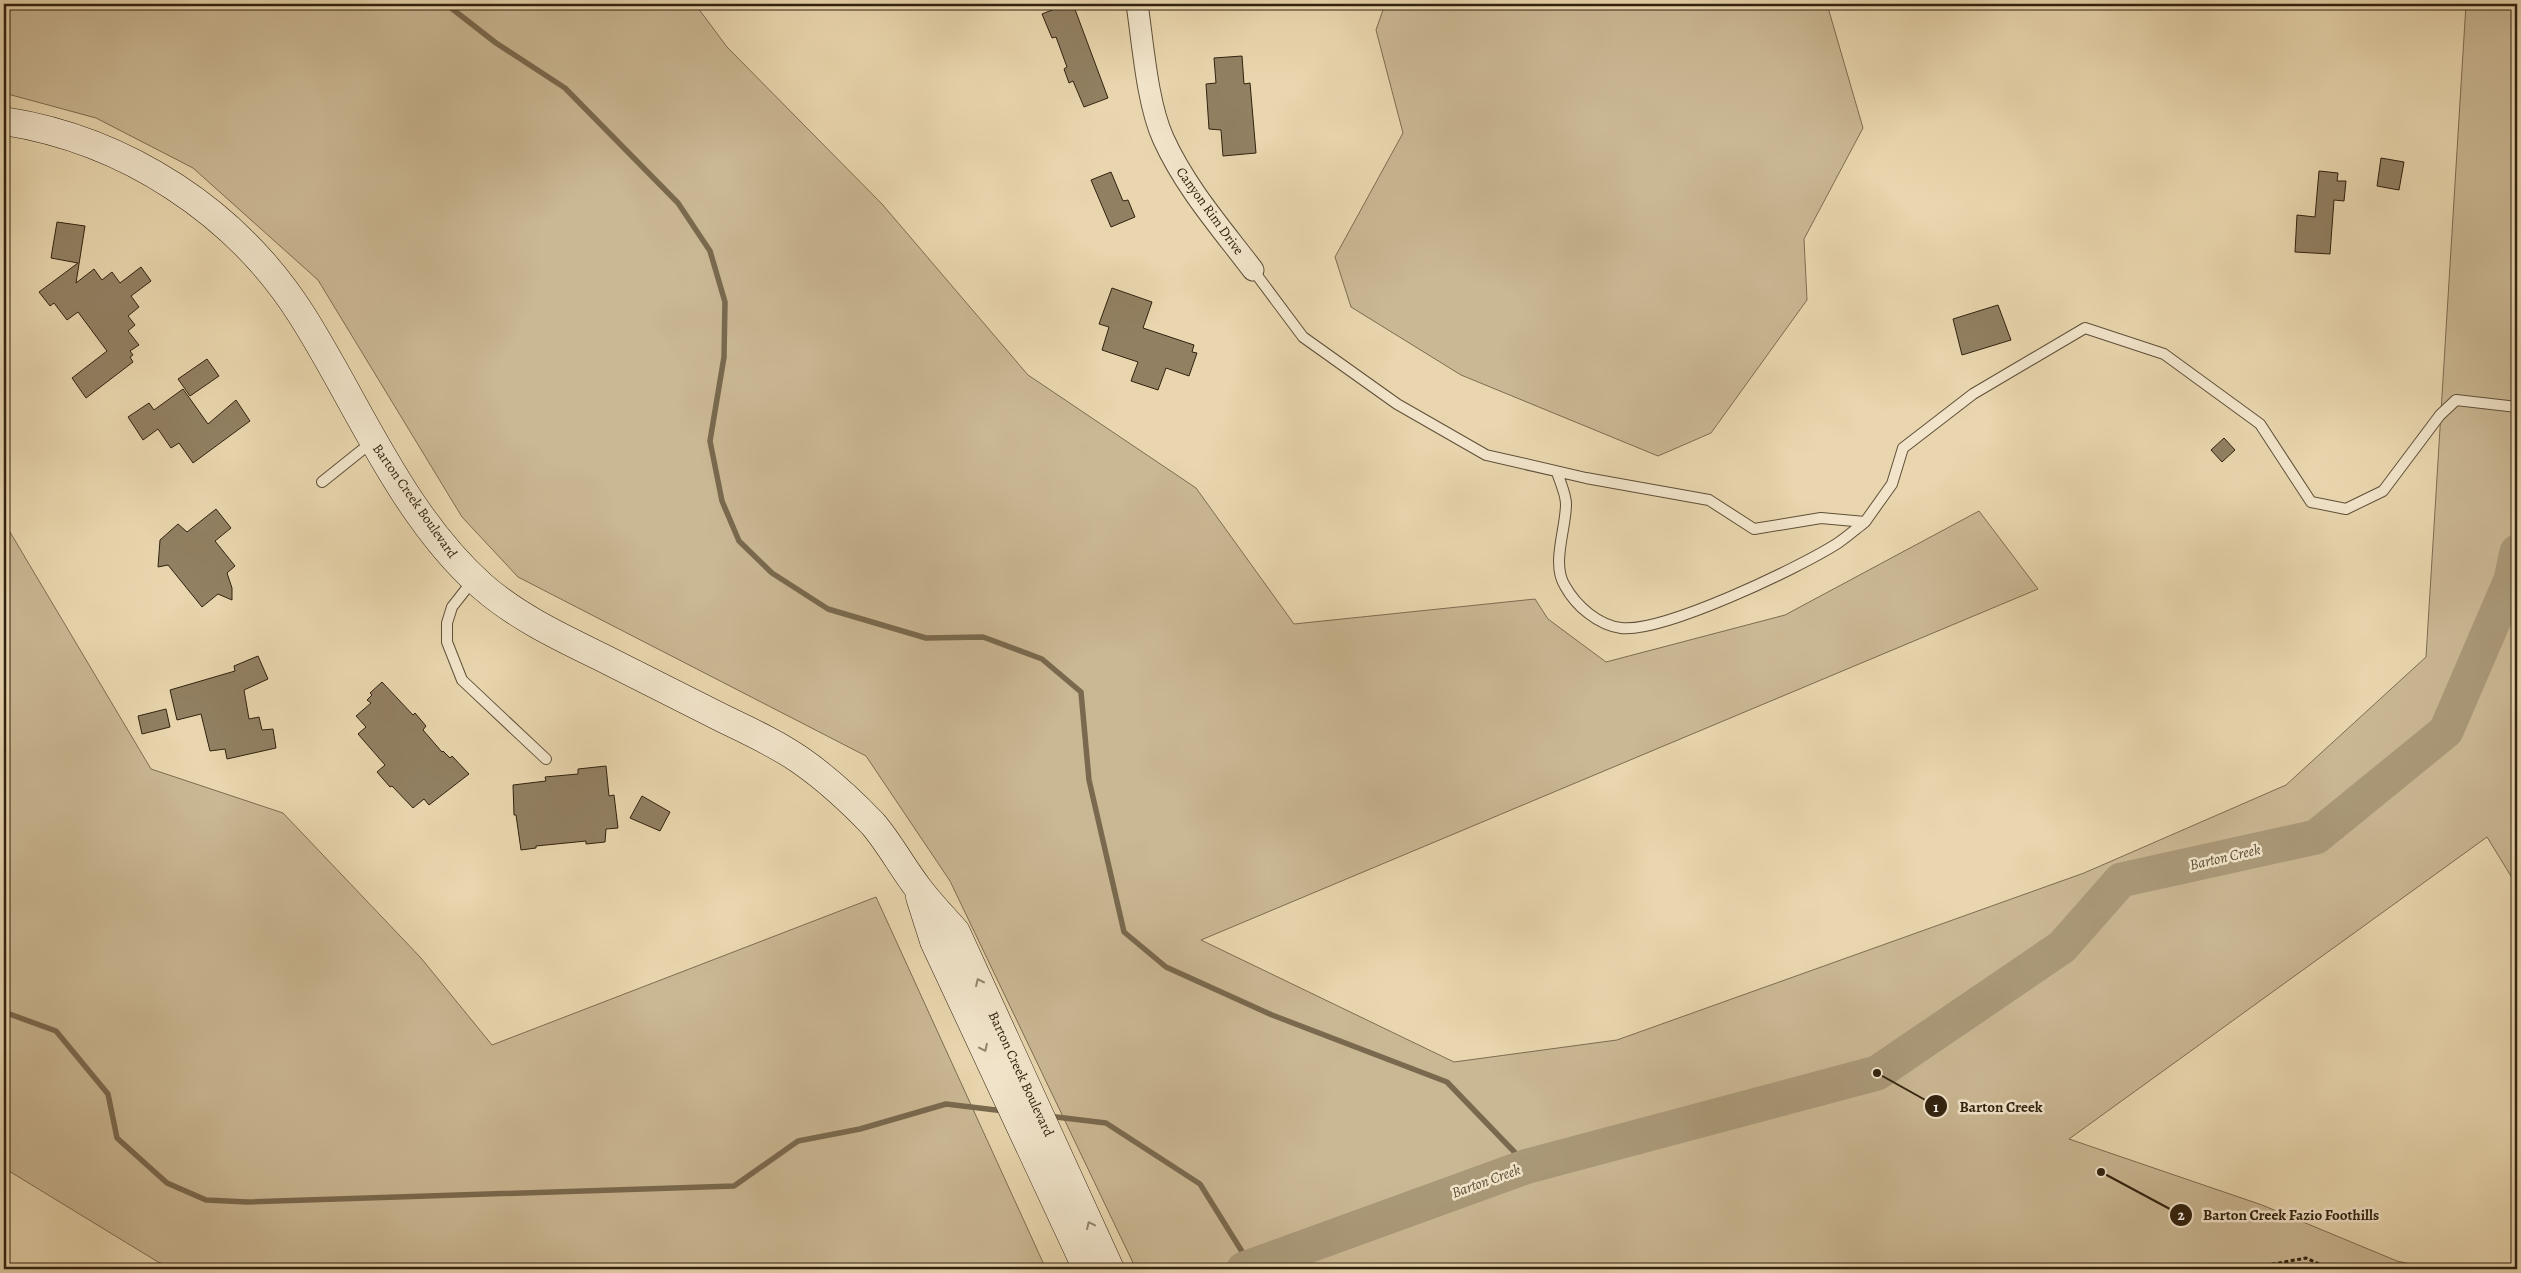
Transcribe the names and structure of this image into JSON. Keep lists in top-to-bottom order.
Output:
{
  "streets": {
    "street": ["Canyon Rim Drive", "Barton Creek Boulevard"]
  },
  "water": ["Barton Creek"],
  "places": ["Barton Creek", "Barton Creek Fazio Foothills"]
}
